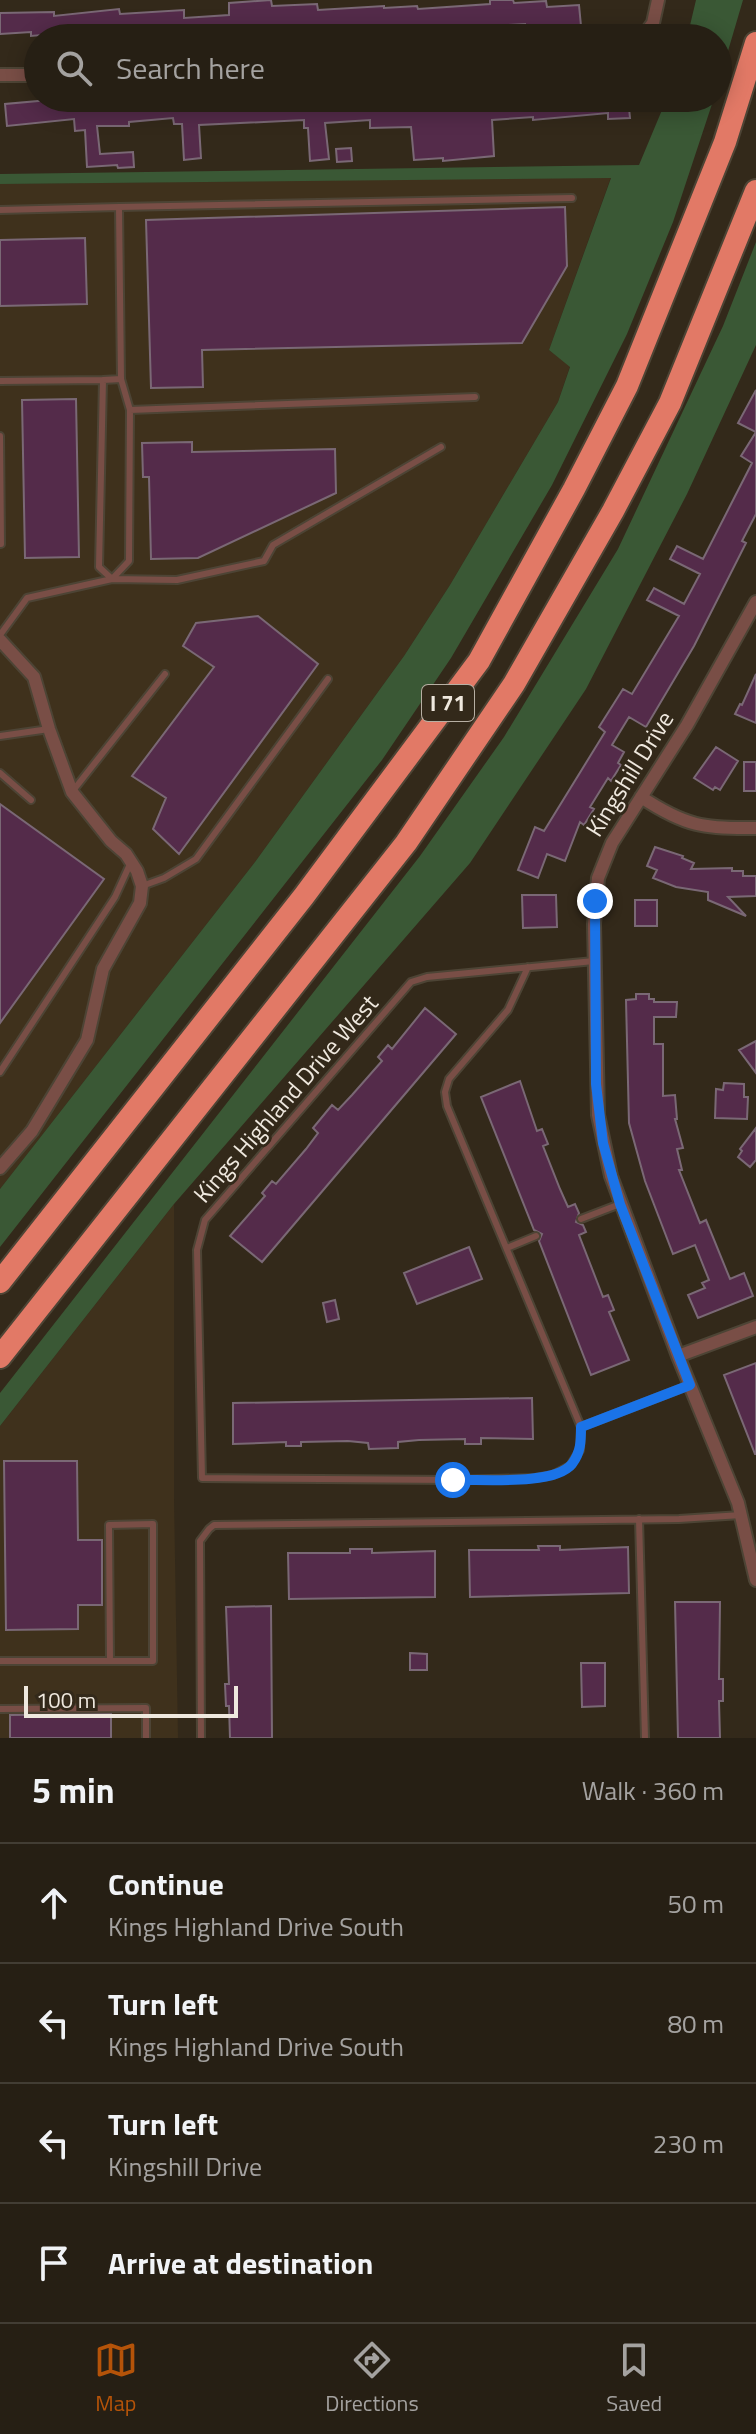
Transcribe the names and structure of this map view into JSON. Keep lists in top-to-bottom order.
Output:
{
  "streets": {
    "highway": ["I 71"],
    "street": ["Kingshill Drive"],
    "lane": ["Kings Highland Drive West"]
  },
  "crossings": [
    ["Kingshill Drive", "Kings Highland Drive West"]
  ],
  "scale_bar": "100 m",
  "page": {
    "search": "Search here",
    "scale": "100 m",
    "heading": ["5 min", "Walk · 360 m"],
    "list": [
      ["Continue", "Kings Highland Drive South", "50 m"],
      ["Turn left", "Kings Highland Drive South", "80 m"],
      ["Turn left", "Kingshill Drive", "230 m"],
      "Arrive at destination"
    ],
    "nav": ["Map", "Directions", "Saved"]
  }
}
